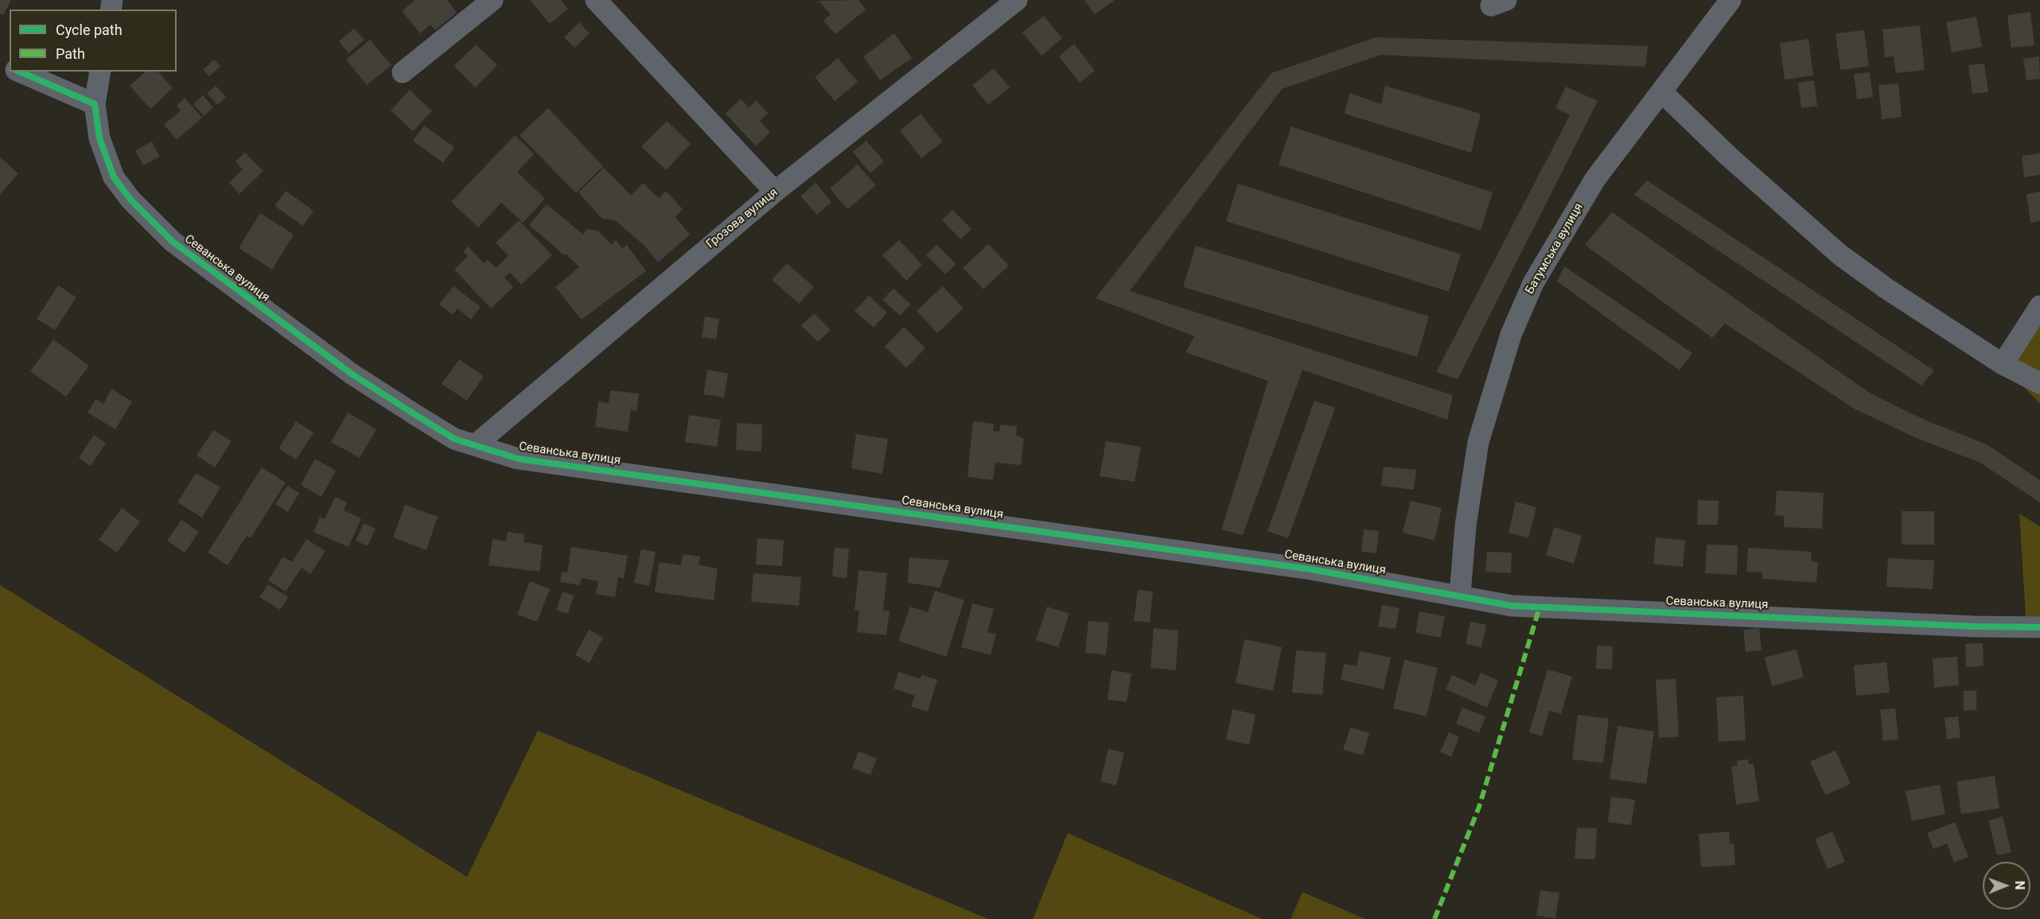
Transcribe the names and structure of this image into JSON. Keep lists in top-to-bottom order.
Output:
{
  "streets": {
    "street": ["Грозова вулиця", "Батумська вулиця", "Севанська вулиця"]
  },
  "crossings": [
    ["Грозова вулиця", "Севанська вулиця"],
    ["Батумська вулиця", "Севанська вулиця"]
  ],
  "legend": ["Cycle path", "Path"],
  "north": "right"
}
